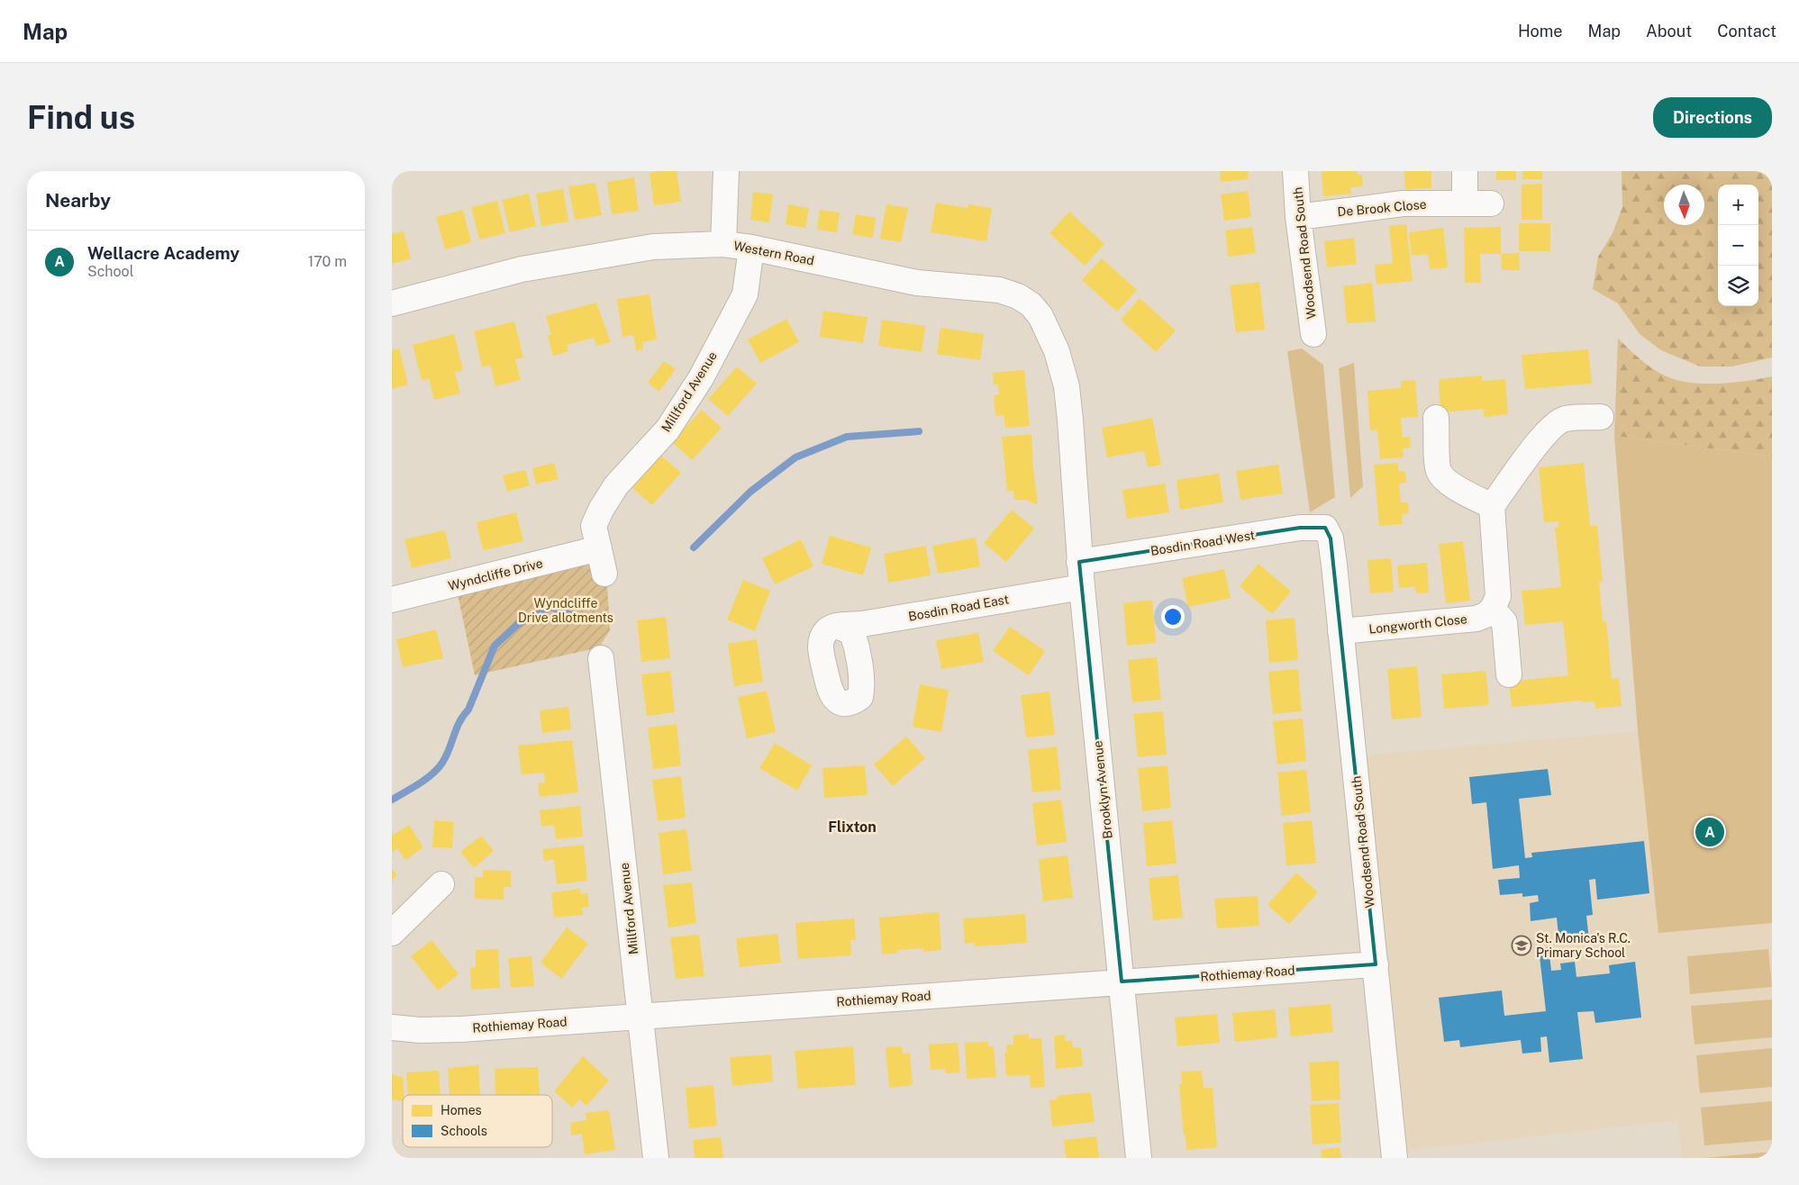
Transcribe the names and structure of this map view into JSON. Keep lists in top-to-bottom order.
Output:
{
  "streets": {
    "street": [
      "De Brook Close",
      "Western Road",
      "Woodsend Road South",
      "Millford Avenue",
      "Bosdin Road West",
      "Wyndcliffe Drive",
      "Bosdin Road East",
      "Longworth Close",
      "Brooklyn Avenue",
      "Rothiemay Road"
    ]
  },
  "crossings": [
    ["De Brook Close", "Woodsend Road South"],
    ["Western Road", "Millford Avenue"],
    ["Western Road", "Brooklyn Avenue"],
    ["Woodsend Road South", "Bosdin Road West"],
    ["Woodsend Road South", "Longworth Close"],
    ["Woodsend Road South", "Rothiemay Road"],
    ["Millford Avenue", "Wyndcliffe Drive"],
    ["Millford Avenue", "Rothiemay Road"],
    ["Bosdin Road West", "Brooklyn Avenue"],
    ["Bosdin Road East", "Brooklyn Avenue"],
    ["Brooklyn Avenue", "Rothiemay Road"]
  ],
  "districts": ["Flixton"],
  "parks": ["Wyndcliffe Drive allotments"],
  "places": {
    "school or university": ["St. Monica's R.C. Primary School"]
  },
  "legend": ["Homes", "Schools"],
  "north": "bottom",
  "page": {
    "header": "Map",
    "nav": [
      "Home",
      "Map",
      "About",
      "Contact"
    ],
    "buttons": "Directions",
    "title": "Find us",
    "heading": "Nearby",
    "map_buttons": ["+", "−"],
    "list": [
      {
        "mark": "A",
        "name": "Wellacre Academy",
        "note": "School",
        "value": "170 m"
      }
    ],
    "pins": "A"
  }
}
